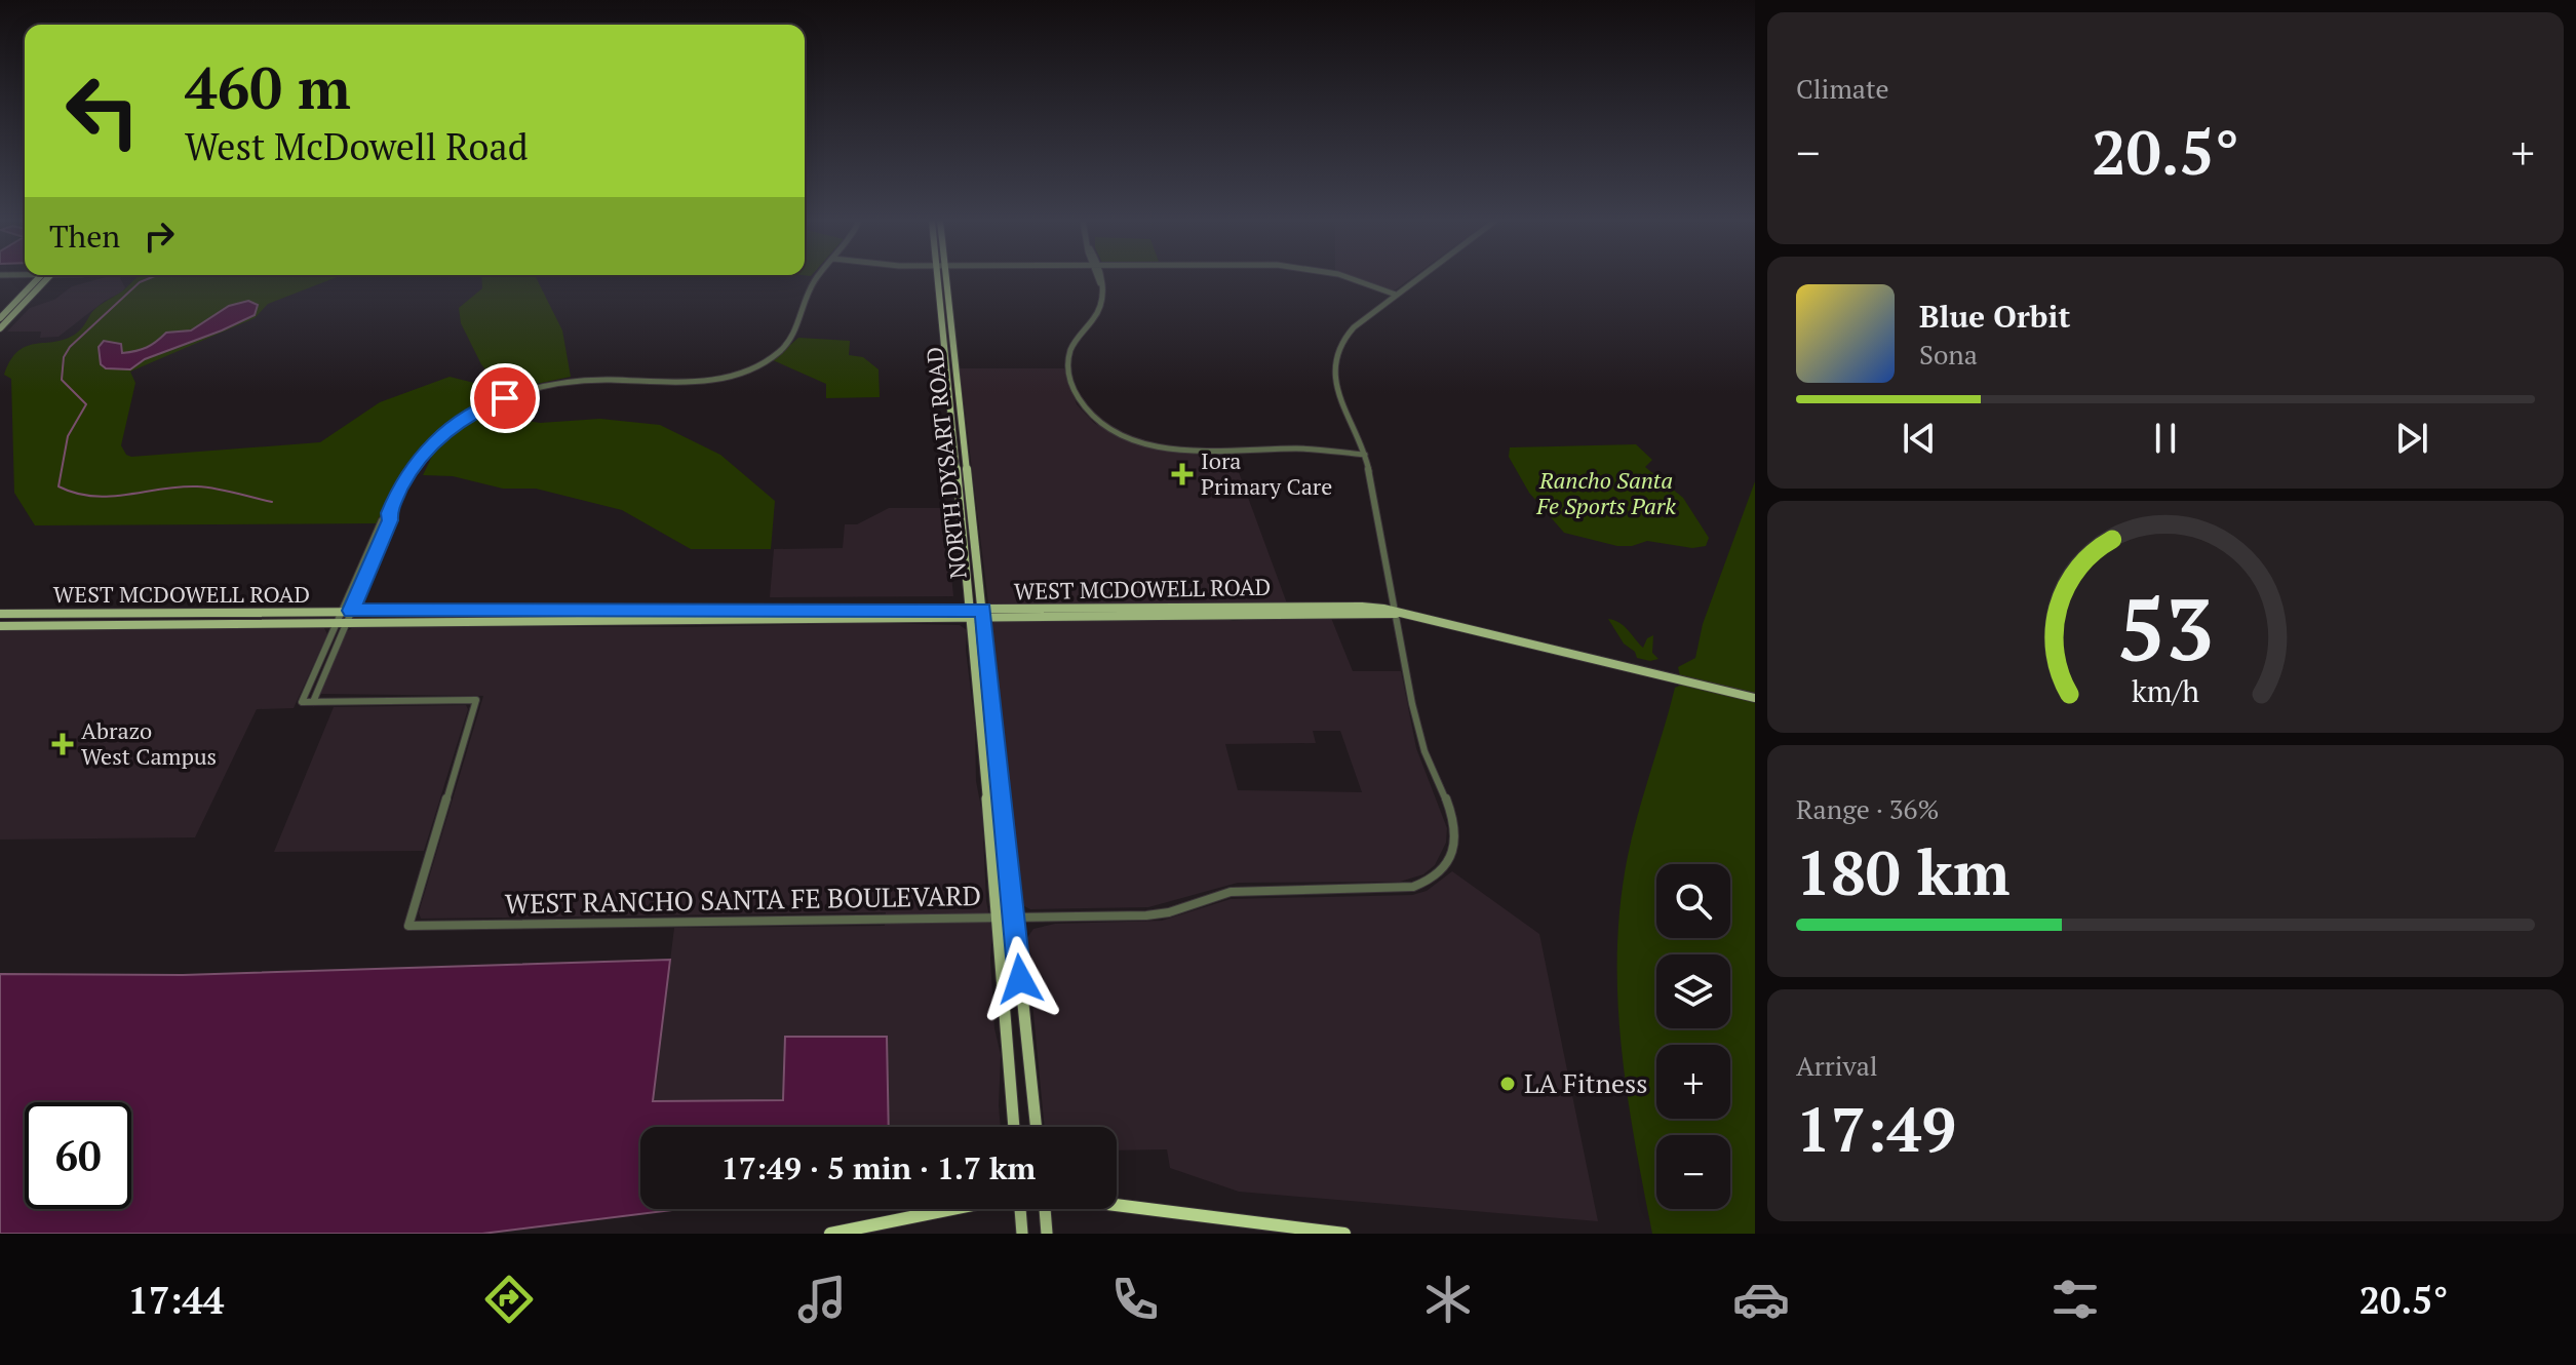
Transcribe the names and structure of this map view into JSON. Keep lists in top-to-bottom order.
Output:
{
  "streets": {
    "main road": ["NORTH DYSART ROAD", "WEST MCDOWELL ROAD"],
    "street": ["WEST RANCHO SANTA FE BOULEVARD"]
  },
  "crossings": [
    ["NORTH DYSART ROAD", "WEST MCDOWELL ROAD"],
    ["NORTH DYSART ROAD", "WEST RANCHO SANTA FE BOULEVARD"],
    ["WEST MCDOWELL ROAD", "WEST RANCHO SANTA FE BOULEVARD"]
  ],
  "parks": ["Rancho Santa Fe Sports Park"],
  "places": {
    "health": ["Iora Primary Care", "Abrazo West Campus"],
    "other": ["LA Fitness"]
  },
  "page": {
    "tile": [
      "Climate",
      ["Range · 36%", "180 km"],
      ["Arrival", "17:49"]
    ],
    "turn": ["460 m", "West McDowell Road"],
    "heat": ["−", "20.5°", "+"],
    "then": "Then",
    "song": ["Blue Orbit", "Sona"],
    "map_buttons": ["+", "−"],
    "limit": "60",
    "trip": "17:49 · 5 min · 1.7 km",
    "tabs": ["17:44", "20.5°"],
    "gauge": ["53", "km/h"]
  }
}
